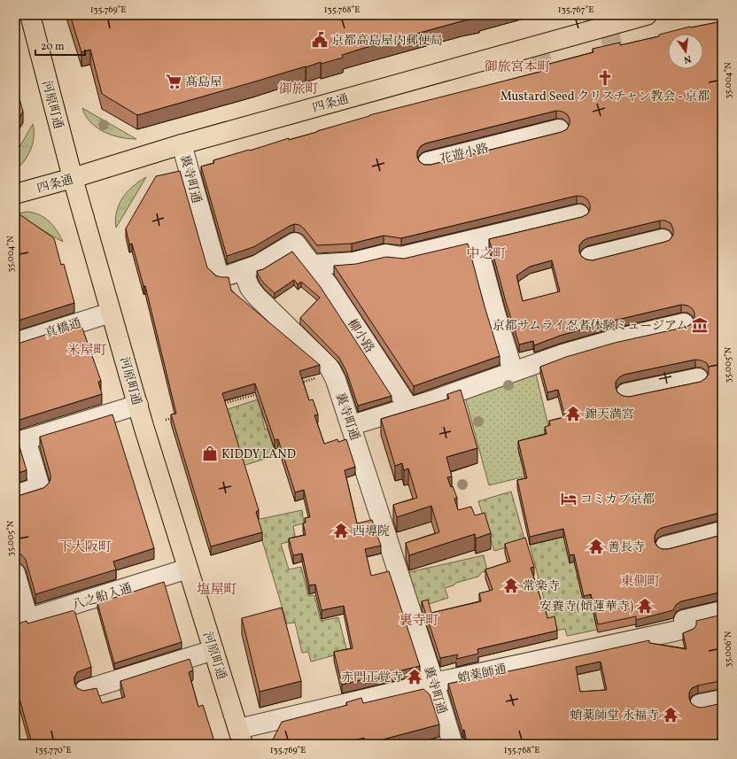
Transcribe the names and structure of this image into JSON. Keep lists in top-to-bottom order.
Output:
{
  "streets": {
    "main road": ["四条通", "河原町通"],
    "street": [
      "花遊小路",
      "裏寺町通",
      "真橋通",
      "柳小路",
      "八之船入通",
      "蛸薬師通"
    ]
  },
  "crossings": [
    ["四条通", "河原町通"],
    ["四条通", "裏寺町通"],
    ["河原町通", "真橋通"],
    ["河原町通", "八之船入通"],
    ["河原町通", "蛸薬師通"],
    ["裏寺町通", "柳小路"],
    ["裏寺町通", "蛸薬師通"]
  ],
  "districts": [
    "御旅宮本町",
    "御旅町",
    "中之町",
    "米屋町",
    "下大阪町",
    "東側町",
    "塩屋町",
    "裏寺町"
  ],
  "places": {
    "public building": ["京都高島屋内郵便局"],
    "church": ["Mustard Seed クリスチャン教会 - 京都"],
    "supermarket": ["髙島屋"],
    "museum": ["京都サムライ忍者体験ミュージアム"],
    "temple": [
      "錦天満宮",
      "西導院",
      "善長寺",
      "常楽寺",
      "安養寺(傾蓮華寺)",
      "赤門正覚寺",
      "蛸薬師堂 永福寺"
    ],
    "shop": ["KIDDY LAND"],
    "hotel": ["コミカプ京都"]
  },
  "scale_bar": "20 m",
  "north": "bottom",
  "coordinates": [
    "135.769°E",
    "135.768°E",
    "135.767°E",
    "35.004°N",
    "35.005°N",
    "35.006°N",
    "135.770°E"
  ]
}
